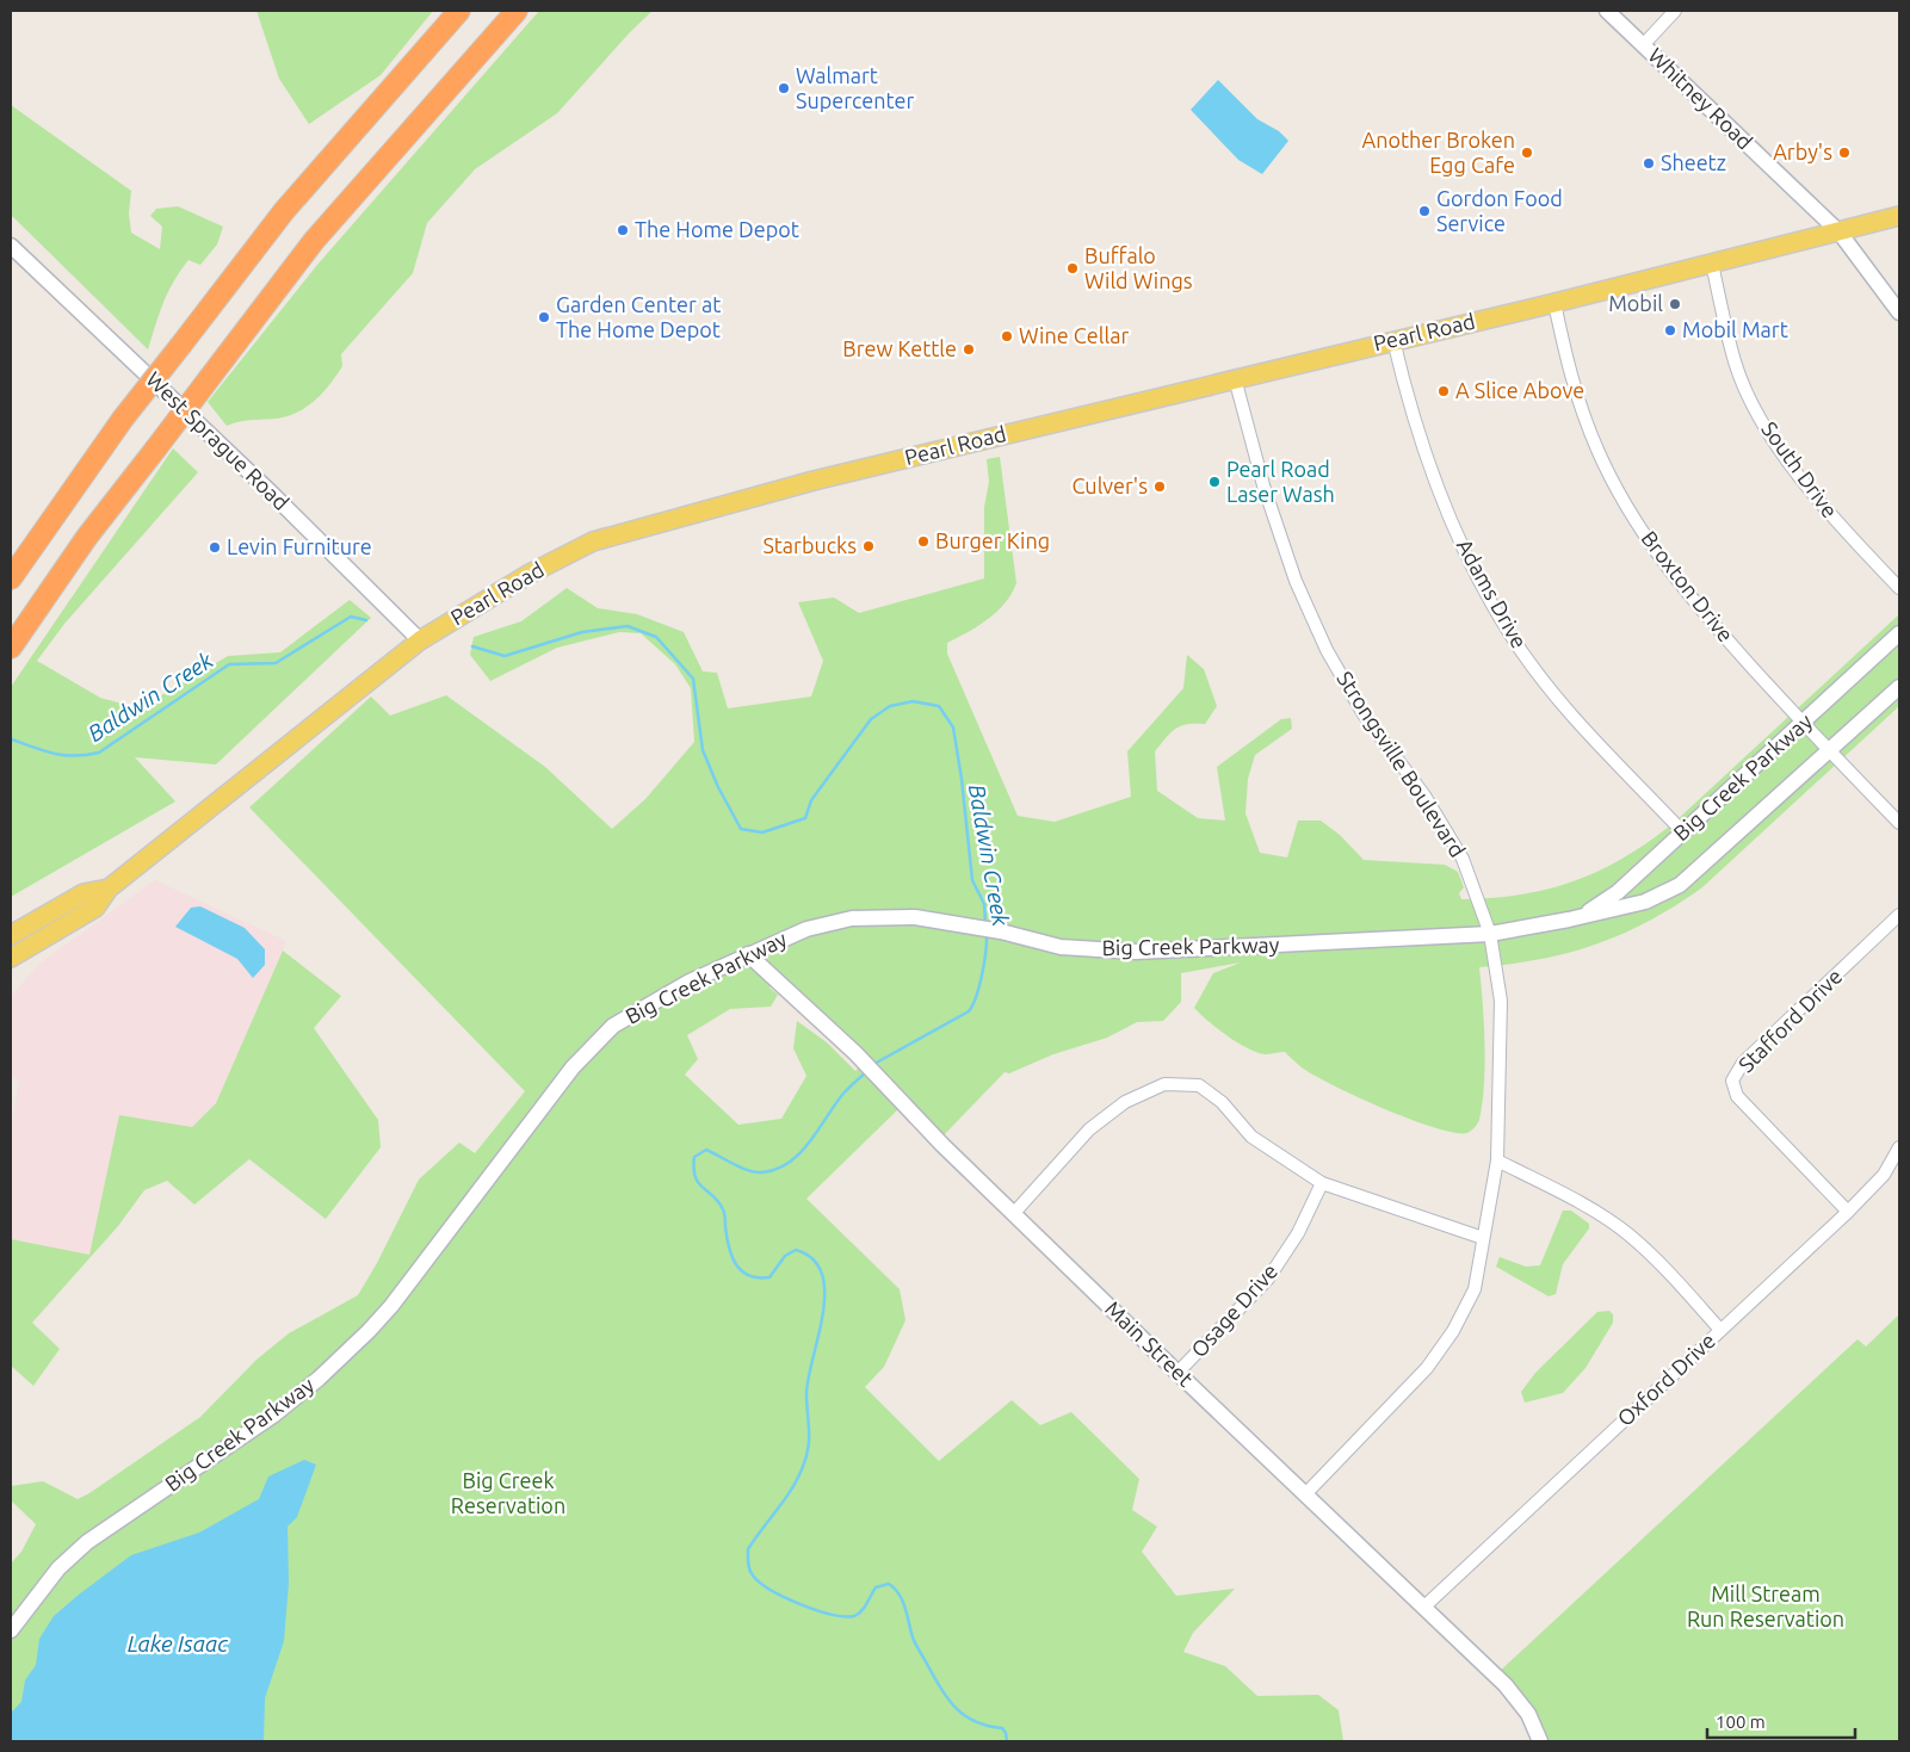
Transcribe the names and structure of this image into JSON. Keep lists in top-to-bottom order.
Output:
{
  "streets": {
    "main road": ["Pearl Road"],
    "street": [
      "Whitney Road",
      "West Sprague Road",
      "South Drive",
      "Broxton Drive",
      "Adams Drive",
      "Strongsville Boulevard",
      "Big Creek Parkway",
      "Stafford Drive",
      "Osage Drive",
      "Main Street",
      "Oxford Drive"
    ]
  },
  "crossings": [
    ["Whitney Road", "Pearl Road"],
    ["Pearl Road", "West Sprague Road"],
    ["Pearl Road", "South Drive"],
    ["Pearl Road", "Broxton Drive"],
    ["Pearl Road", "Adams Drive"],
    ["Pearl Road", "Strongsville Boulevard"],
    ["Broxton Drive", "Big Creek Parkway"],
    ["Adams Drive", "Big Creek Parkway"],
    ["Strongsville Boulevard", "Big Creek Parkway"],
    ["Strongsville Boulevard", "Main Street"],
    ["Big Creek Parkway", "Main Street"],
    ["Stafford Drive", "Oxford Drive"],
    ["Osage Drive", "Main Street"],
    ["Main Street", "Oxford Drive"]
  ],
  "water": ["Baldwin Creek", "Lake Isaac"],
  "parks": ["Big Creek Reservation", "Mill Stream Run Reservation"],
  "places": [
    "Walmart Supercenter",
    "Another Broken Egg Cafe",
    "Arby's",
    "Sheetz",
    "Gordon Food Service",
    "The Home Depot",
    "Buffalo Wild Wings",
    "Mobil",
    "Garden Center at The Home Depot",
    "Mobil Mart",
    "Wine Cellar",
    "Brew Kettle",
    "A Slice Above",
    "Pearl Road Laser Wash",
    "Culver's",
    "Burger King",
    "Starbucks",
    "Levin Furniture"
  ],
  "scale_bar": "100 m"
}
